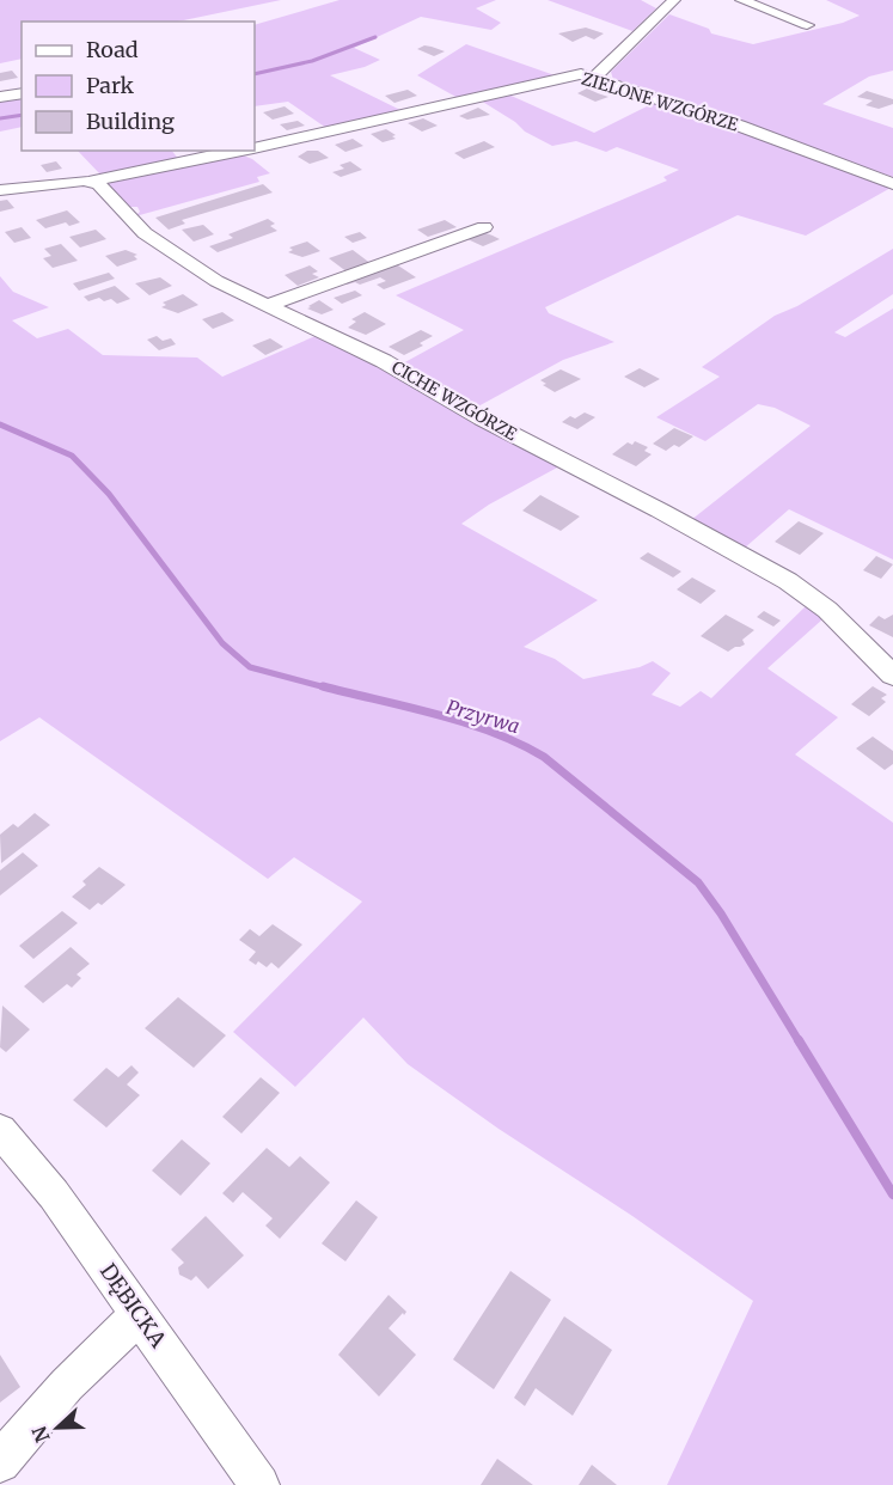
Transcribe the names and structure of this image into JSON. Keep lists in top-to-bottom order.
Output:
{
  "streets": {
    "street": ["ZIELONE WZGÓRZE", "CICHE WZGÓRZE", "DĘBICKA"]
  },
  "crossings": [
    ["ZIELONE WZGÓRZE", "CICHE WZGÓRZE"]
  ],
  "water": ["Przyrwa"],
  "legend": ["Road", "Park", "Building"],
  "north": "left"
}
